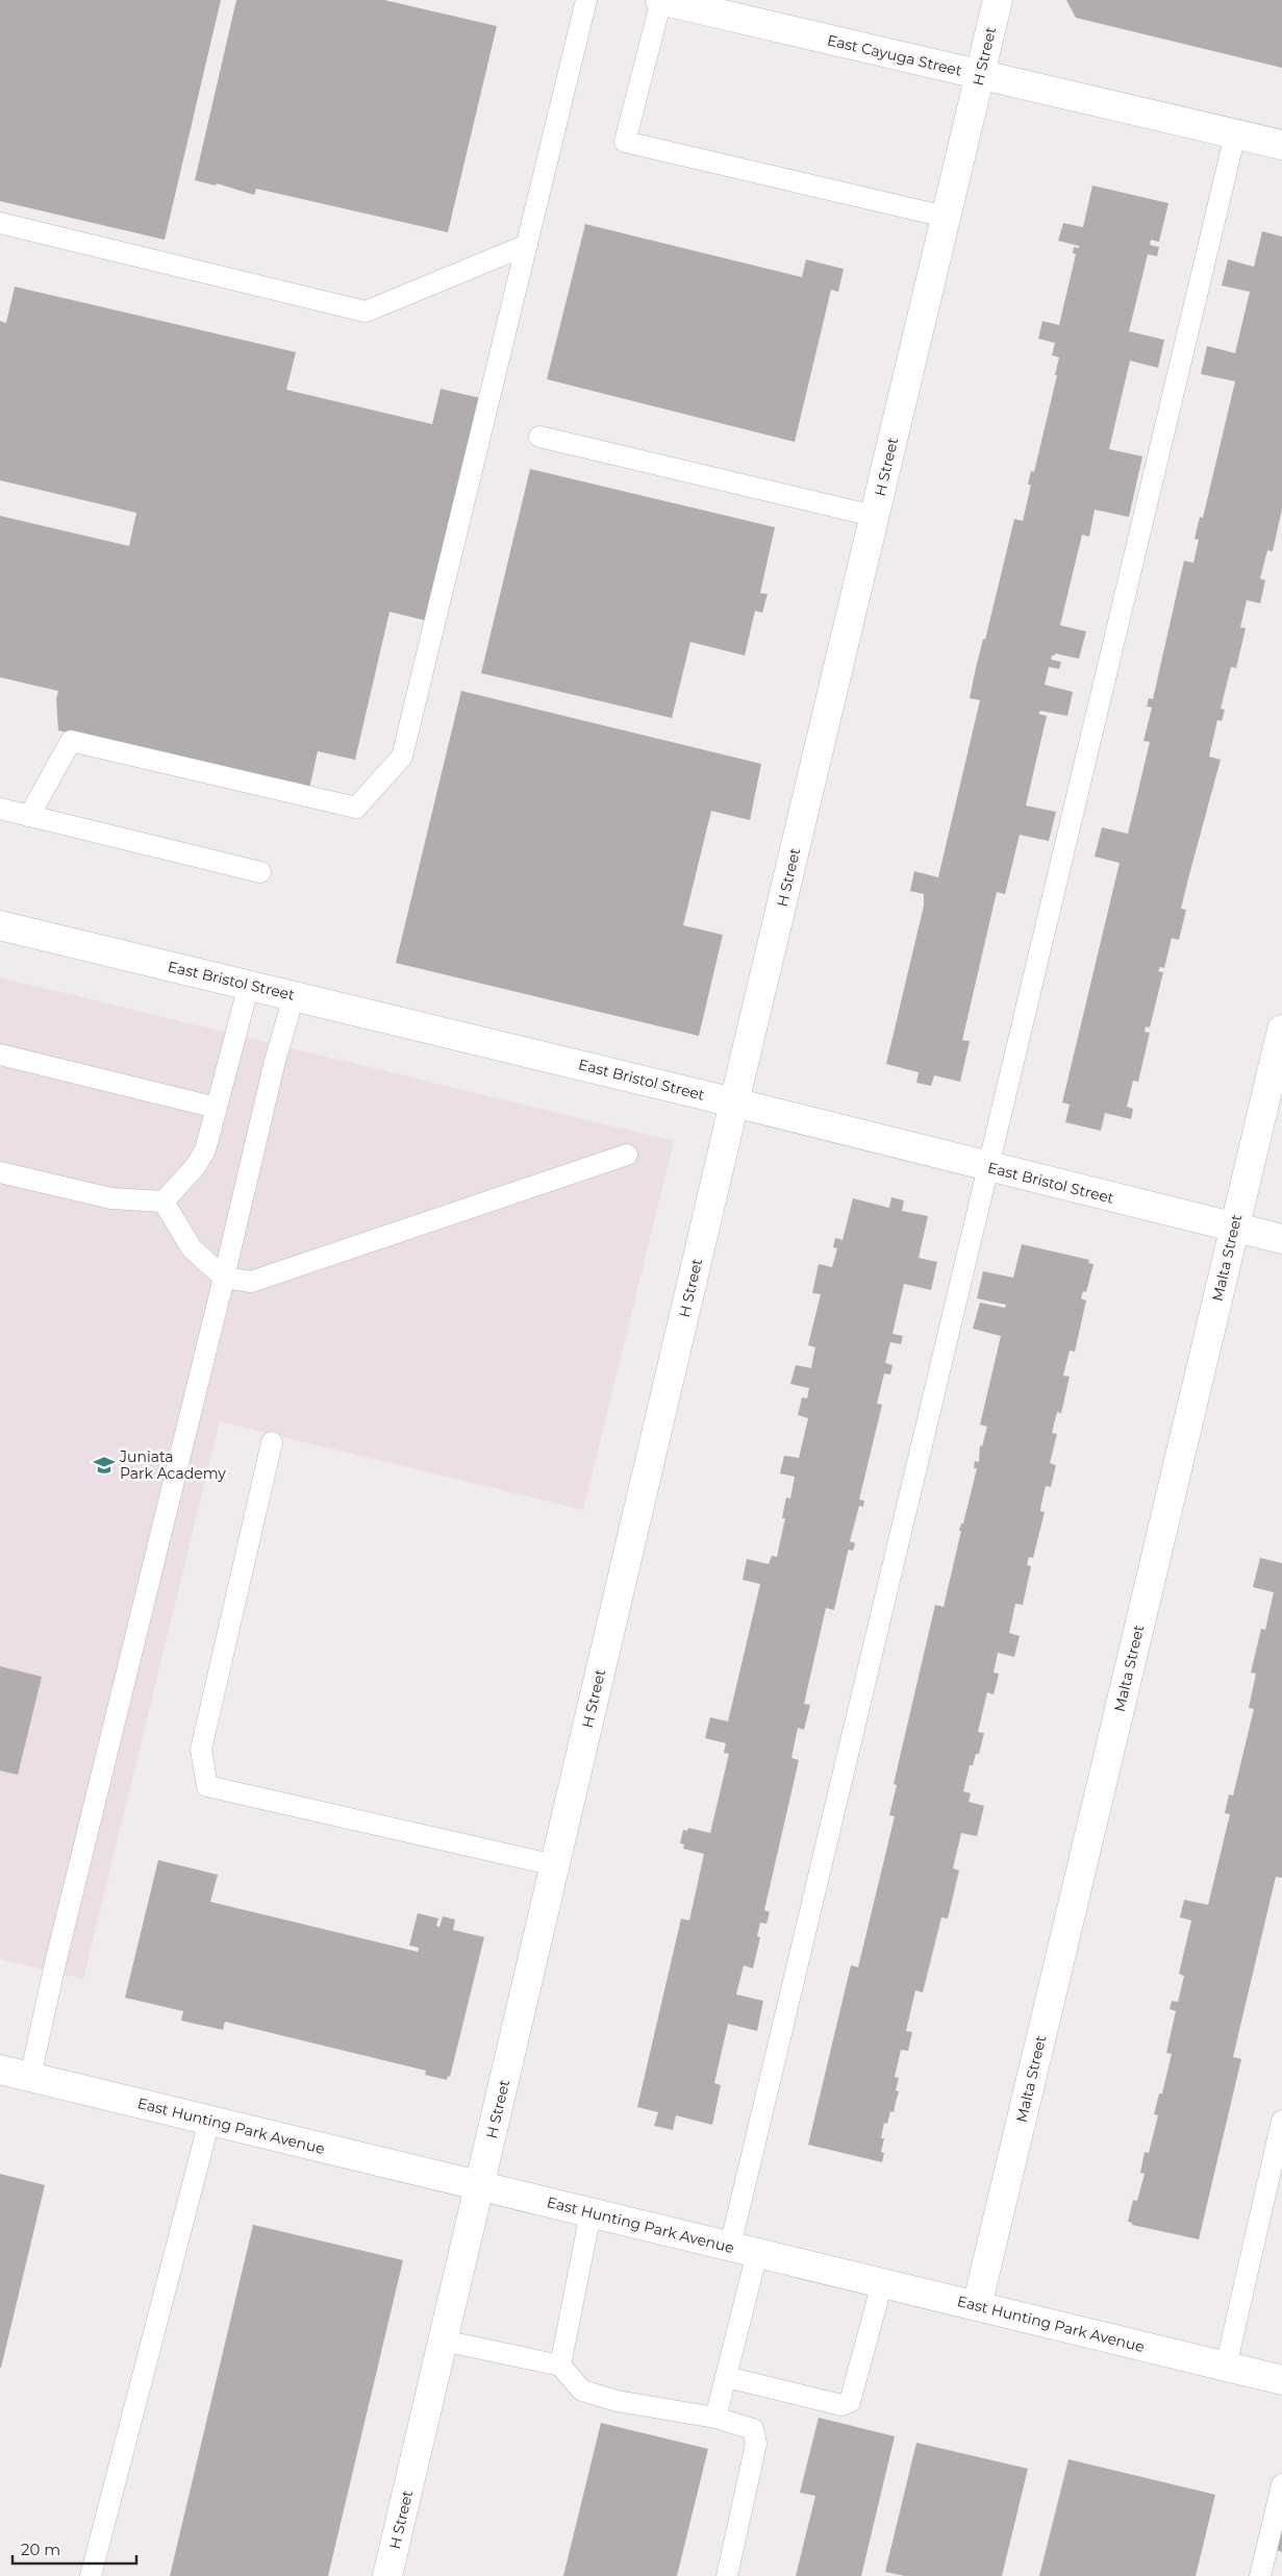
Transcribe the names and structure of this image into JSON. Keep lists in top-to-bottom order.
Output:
{
  "streets": {
    "street": [
      "East Cayuga Street",
      "H Street",
      "East Bristol Street",
      "Malta Street",
      "East Hunting Park Avenue"
    ]
  },
  "crossings": [
    ["East Cayuga Street", "H Street"],
    ["H Street", "East Bristol Street"],
    ["H Street", "East Hunting Park Avenue"],
    ["East Bristol Street", "Malta Street"],
    ["Malta Street", "East Hunting Park Avenue"]
  ],
  "places": {
    "school or university": ["Juniata Park Academy"]
  },
  "scale_bar": "20 m"
}
